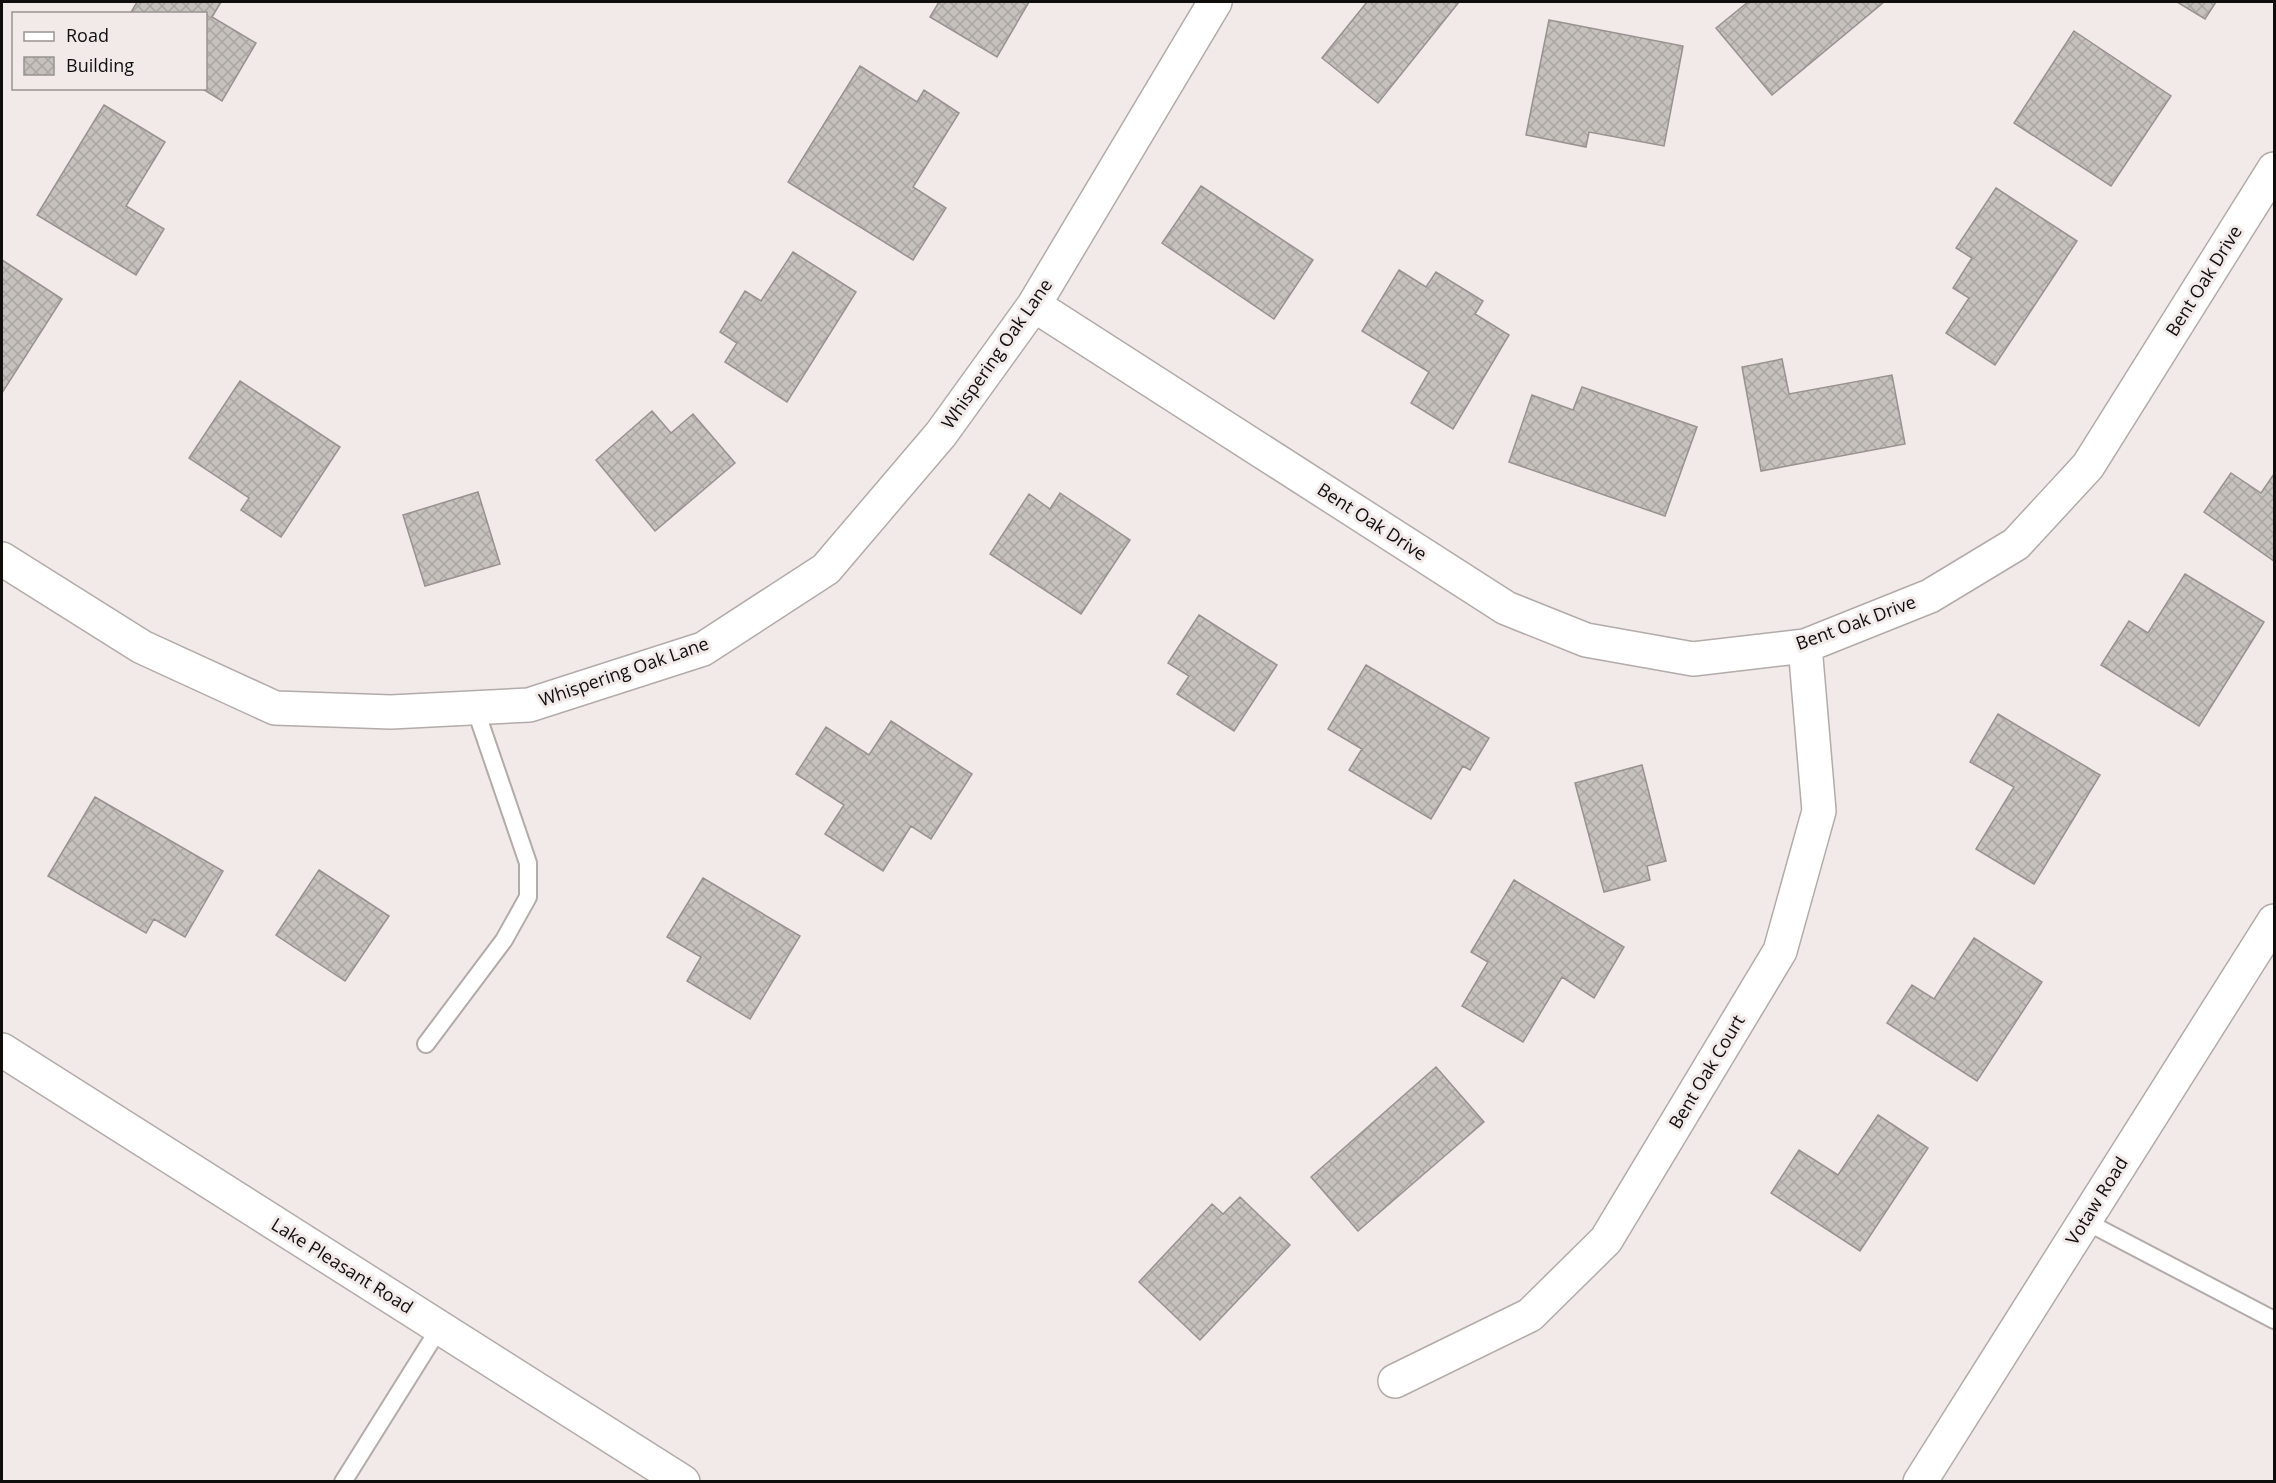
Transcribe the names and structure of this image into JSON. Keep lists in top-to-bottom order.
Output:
{
  "streets": {
    "street": [
      "Bent Oak Drive",
      "Whispering Oak Lane",
      "Bent Oak Court",
      "Votaw Road",
      "Lake Pleasant Road"
    ]
  },
  "crossings": [
    ["Bent Oak Drive", "Whispering Oak Lane"],
    ["Bent Oak Drive", "Bent Oak Court"]
  ],
  "legend": ["Road", "Building"]
}
